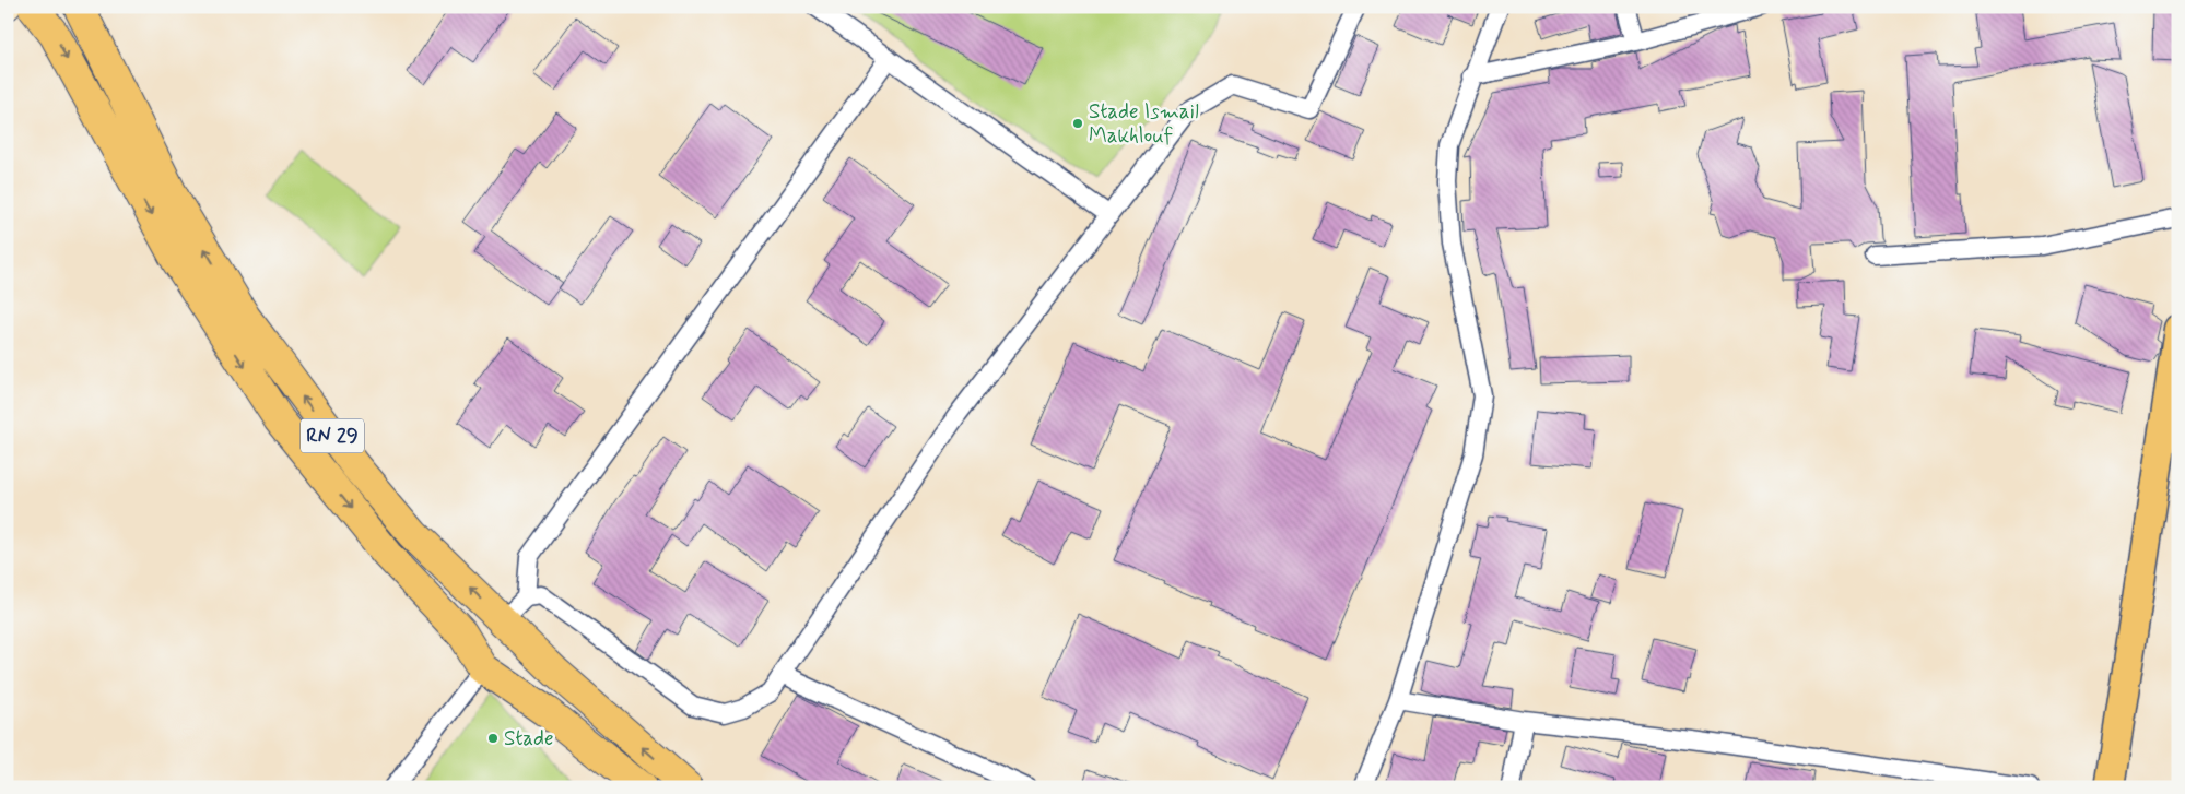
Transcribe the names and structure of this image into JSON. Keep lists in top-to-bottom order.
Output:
{
  "streets": {
    "highway": ["RN 29"]
  },
  "places": ["Stade Ismail Makhlouf", "Stade"]
}
